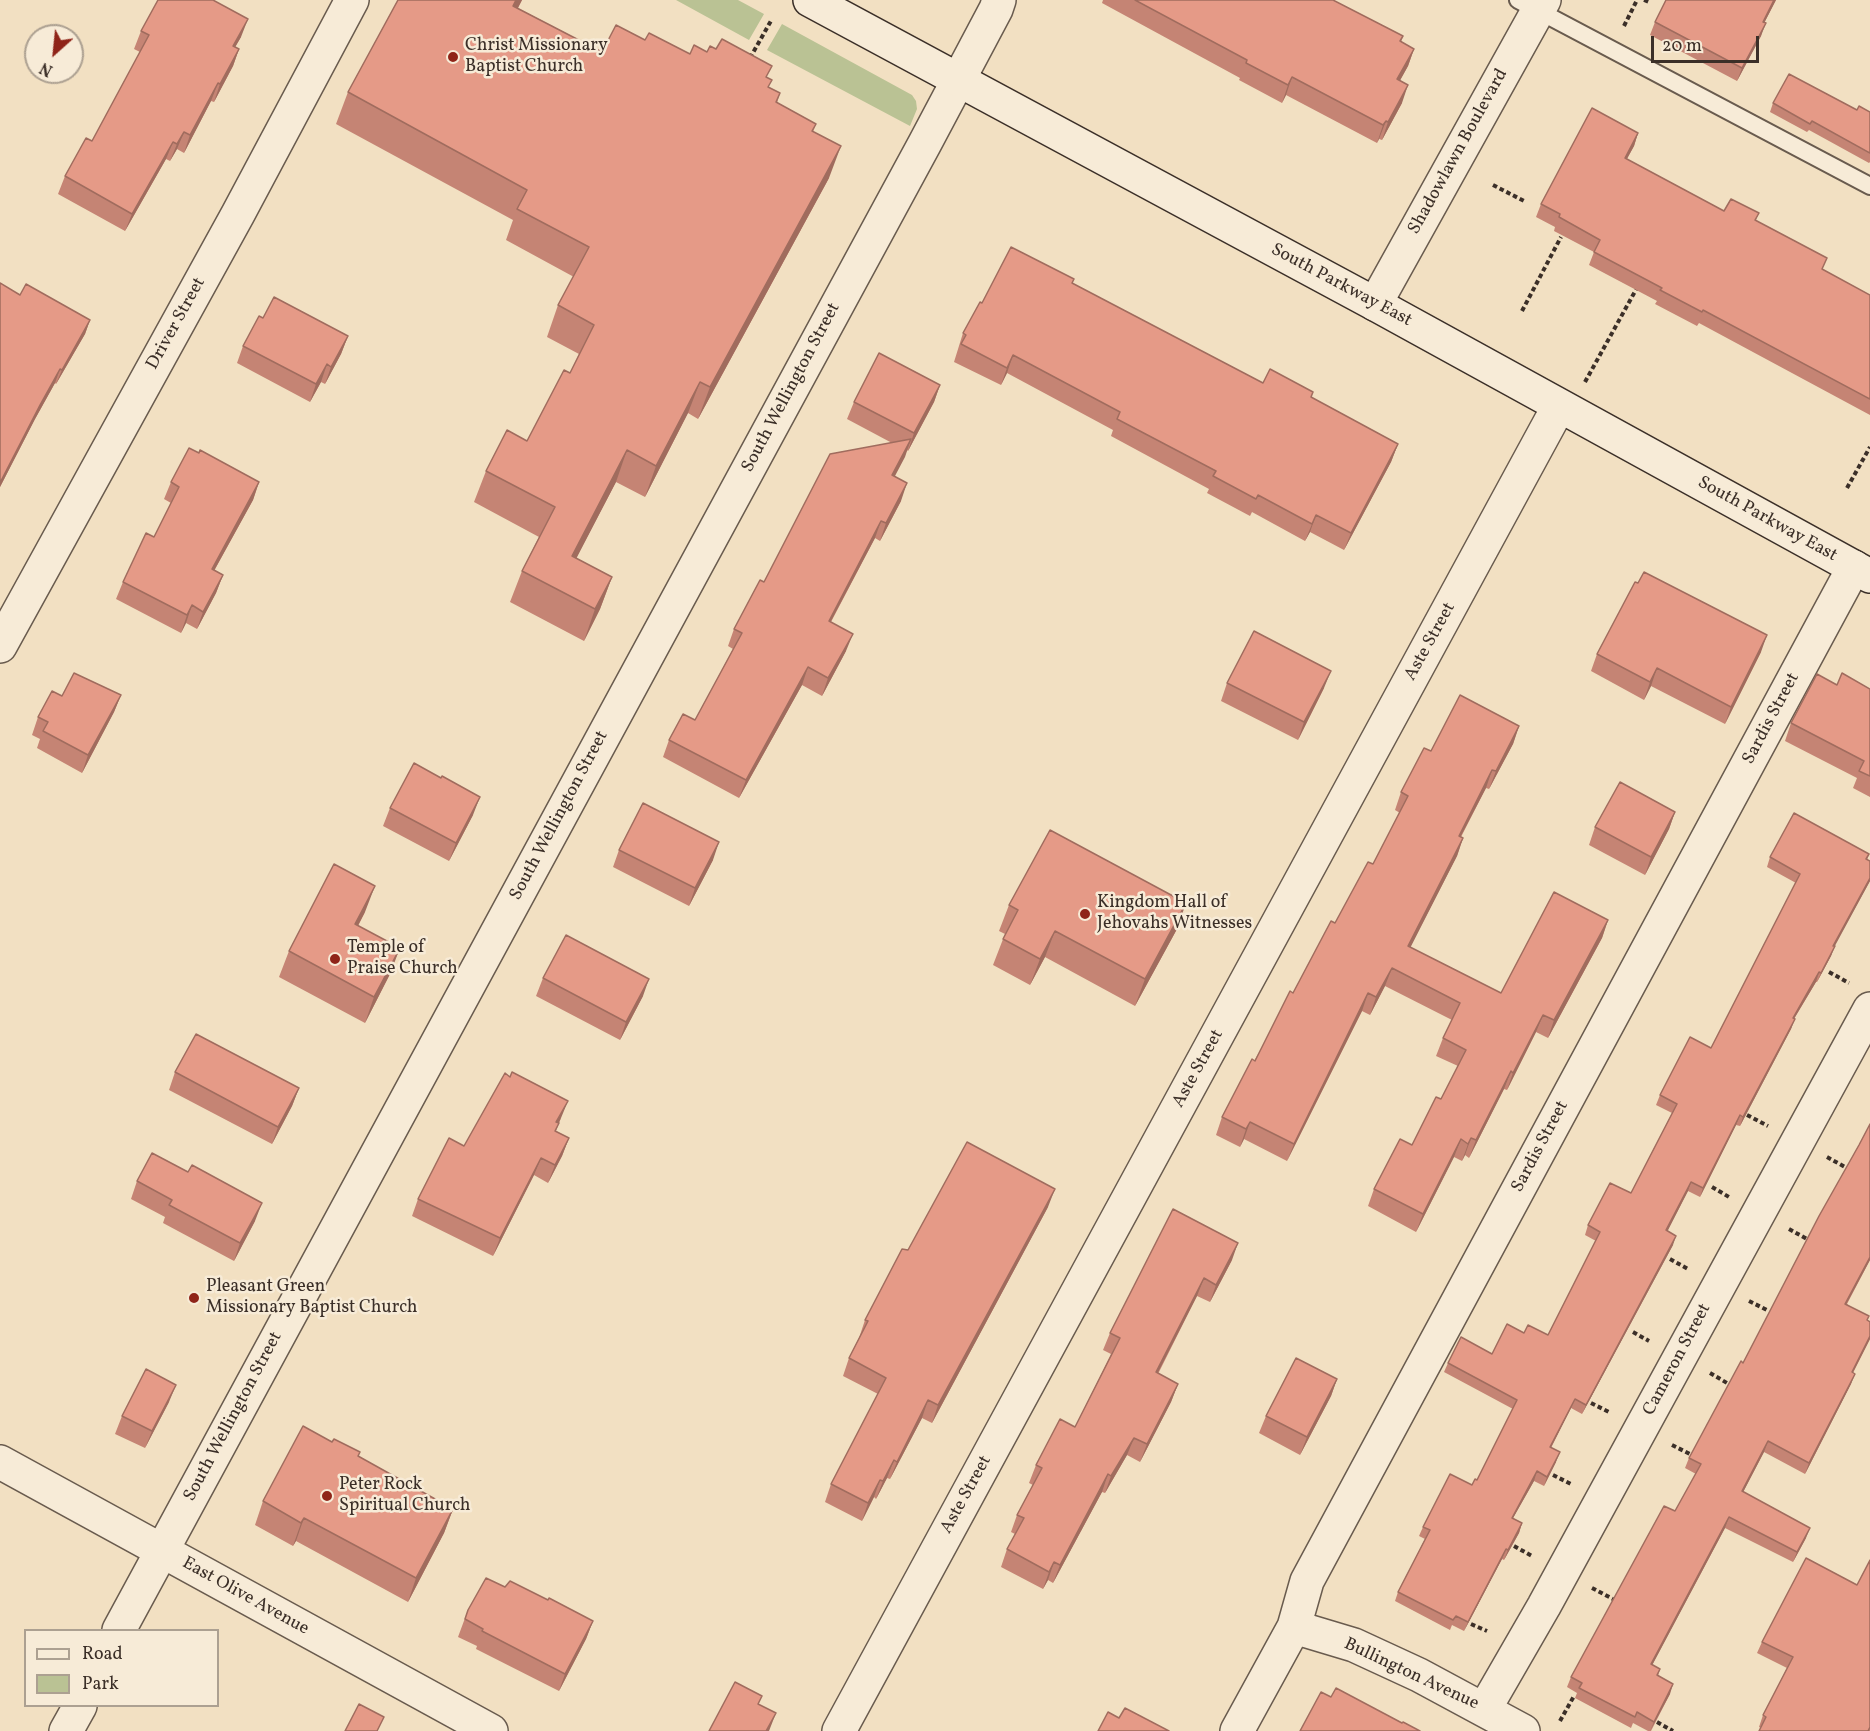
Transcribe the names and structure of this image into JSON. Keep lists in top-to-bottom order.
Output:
{
  "streets": {
    "street": [
      "Shadowlawn Boulevard",
      "South Parkway East",
      "Driver Street",
      "South Wellington Street",
      "Aste Street",
      "Sardis Street",
      "Cameron Street",
      "East Olive Avenue",
      "Bullington Avenue"
    ]
  },
  "crossings": [
    ["Shadowlawn Boulevard", "South Parkway East"],
    ["South Parkway East", "South Wellington Street"],
    ["South Parkway East", "Aste Street"],
    ["South Parkway East", "Sardis Street"],
    ["South Wellington Street", "East Olive Avenue"],
    ["Sardis Street", "Bullington Avenue"],
    ["Cameron Street", "Bullington Avenue"]
  ],
  "places": [
    "Christ Missionary Baptist Church",
    "Kingdom Hall of Jehovahs Witnesses",
    "Temple of Praise Church",
    "Pleasant Green Missionary Baptist Church",
    "Peter Rock Spiritual Church"
  ],
  "legend": ["Road", "Park"],
  "scale_bar": "20 m",
  "north": "bottom left"
}
